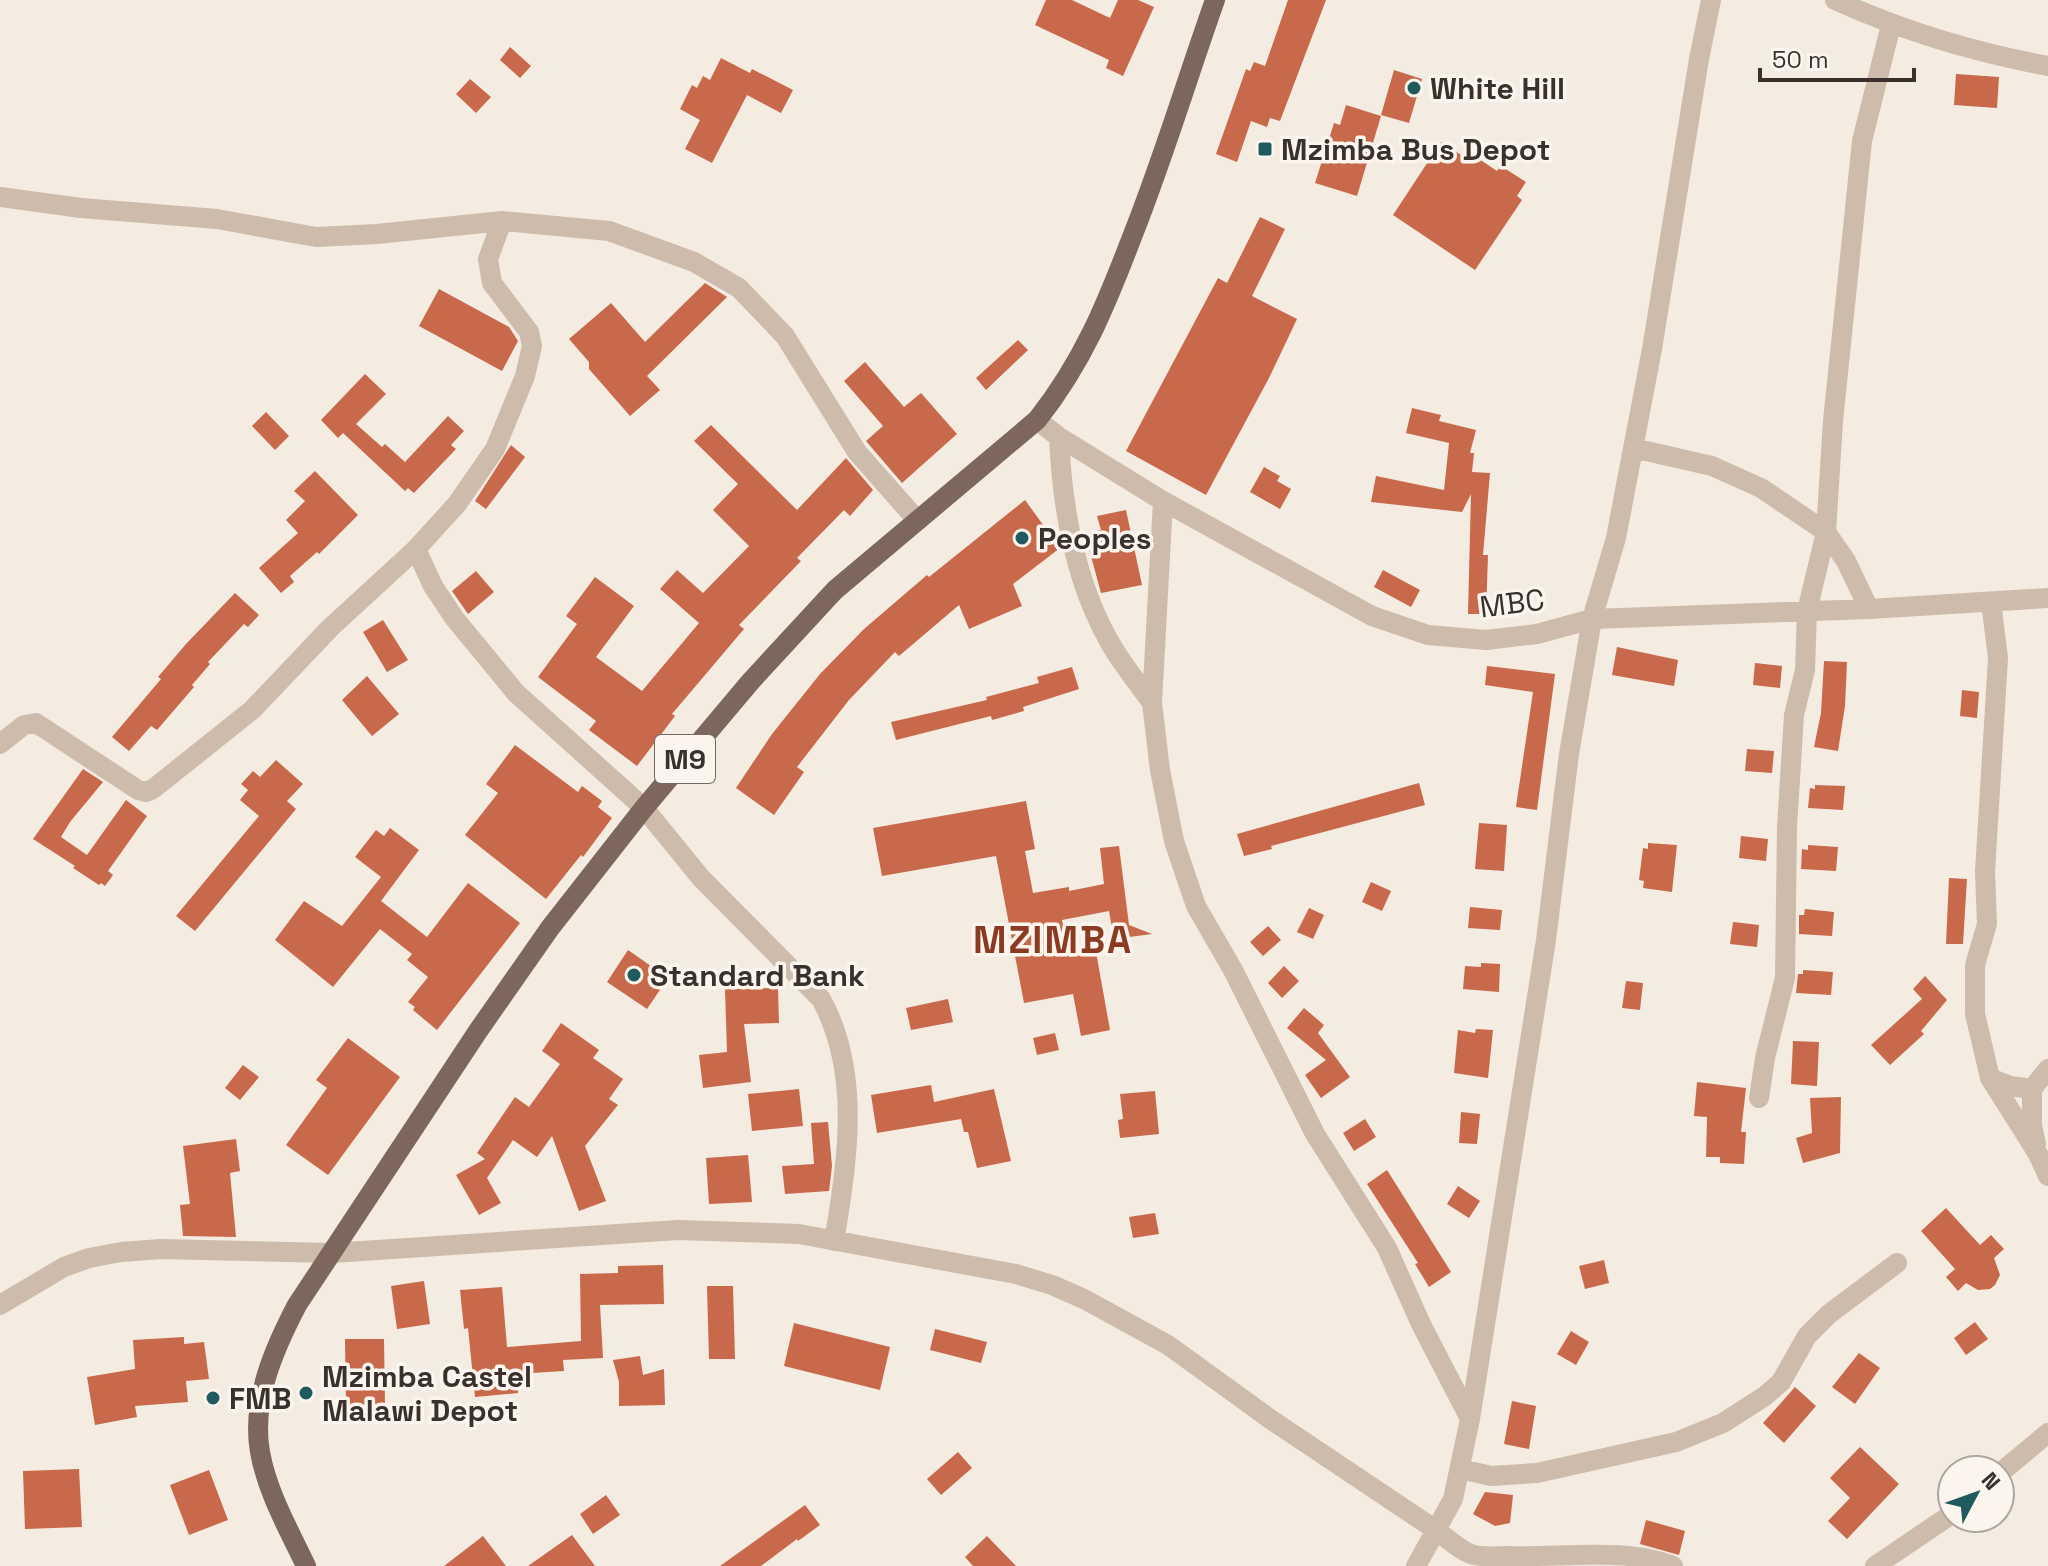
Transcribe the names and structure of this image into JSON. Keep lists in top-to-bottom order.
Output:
{
  "streets": {
    "main road": ["M9"],
    "street": ["MBC"]
  },
  "crossings": [
    ["MBC", "M9"]
  ],
  "districts": ["MZIMBA"],
  "places": {
    "other": [
      "White Hill",
      "Peoples",
      "Standard Bank",
      "Mzimba Castel Malawi Depot",
      "FMB"
    ],
    "transit": ["Mzimba Bus Depot"]
  },
  "scale_bar": "50 m",
  "north": "top right"
}
